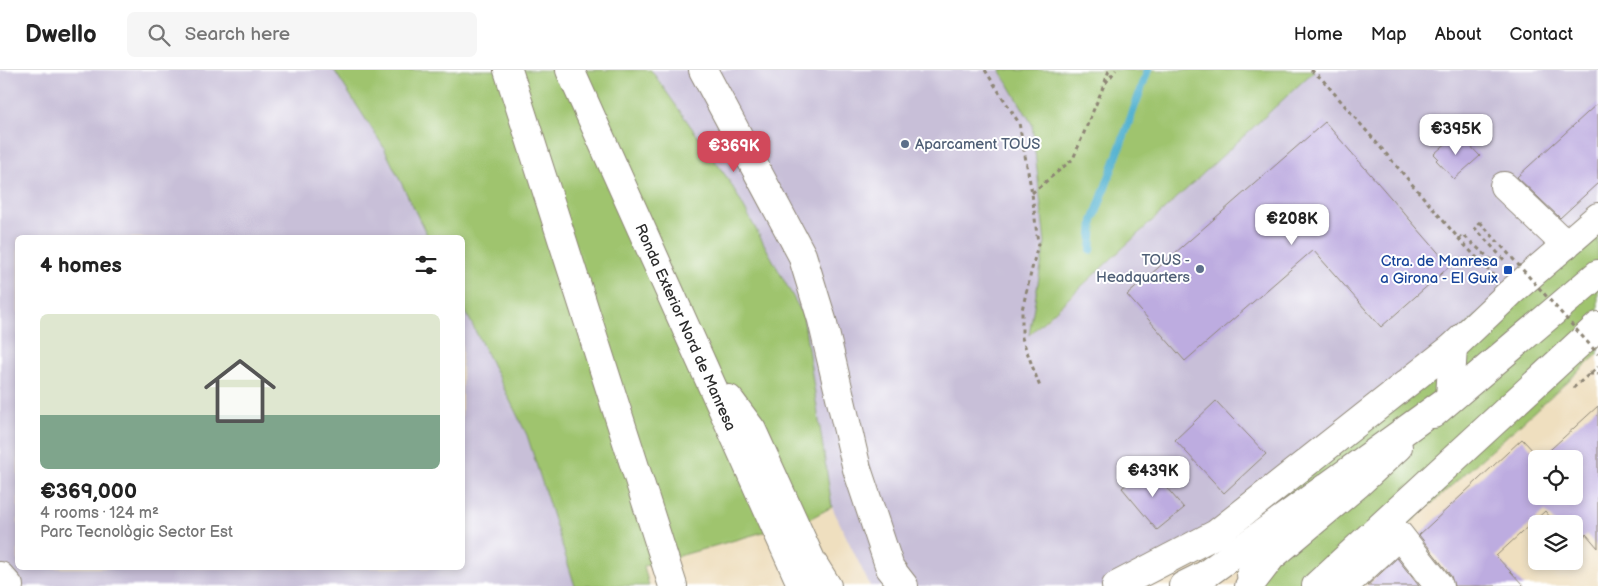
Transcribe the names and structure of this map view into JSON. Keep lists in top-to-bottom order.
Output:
{
  "streets": {
    "main road": ["Ronda Exterior Nord de Manresa"]
  },
  "places": {
    "other": ["Aparcament TOUS", "TOUS - Headquarters"],
    "transit": ["Ctra. de Manresa a Girona - El Guix"]
  },
  "page": {
    "header": "Dwello",
    "search": "Search here",
    "nav": [
      "Home",
      "Map",
      "About",
      "Contact"
    ],
    "price": [
      "€395K",
      "€369K",
      "€208K",
      "€439K"
    ],
    "heading": "4 homes",
    "list": [
      {
        "name": "€369,000",
        "note": "4 rooms · 124 m² · Parc Tecnològic Sector Est"
      }
    ]
  }
}
